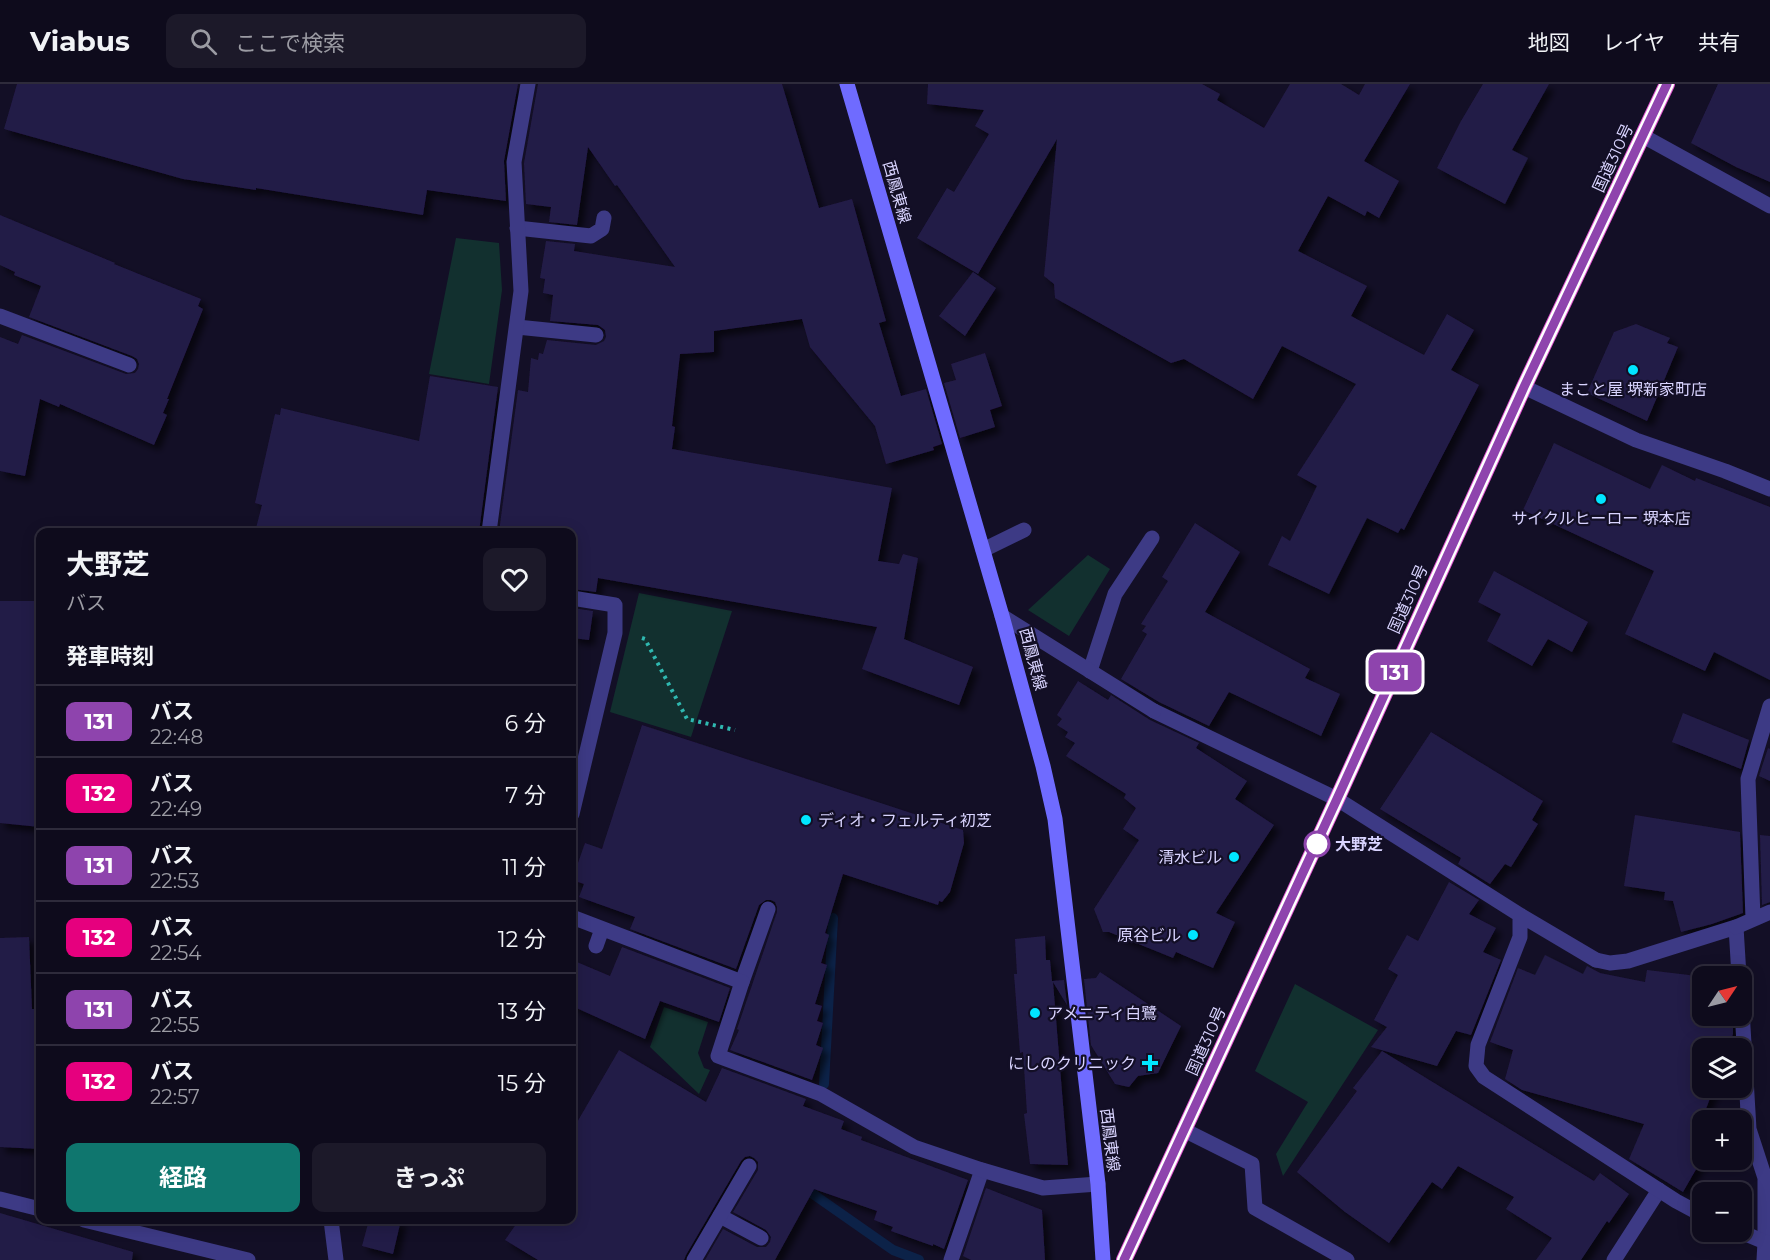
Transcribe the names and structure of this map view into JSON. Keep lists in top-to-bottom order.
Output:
{
  "streets": {
    "highway": ["国道310号"],
    "main road": ["西鳳東線"]
  },
  "places": {
    "other": [
      "まこと屋 堺新家町店",
      "サイクルヒーロー 堺本店",
      "ディオ・フェルティ初芝",
      "大野芝",
      "清水ビル",
      "原谷ビル",
      "アメニティ白鷺"
    ],
    "health": ["にしのクリニック"]
  },
  "lines": ["bus line 131"],
  "north": "top right",
  "page": {
    "header": "Viabus",
    "search": "ここで検索",
    "nav": ["地図", "レイヤ", "共有"],
    "on_map": "131",
    "heading": [
      ["大野芝", "バス"],
      "発車時刻"
    ],
    "list": [
      {
        "mark": "131",
        "name": "バス",
        "note": "22:48",
        "value": "6 分"
      },
      {
        "mark": "132",
        "name": "バス",
        "note": "22:49",
        "value": "7 分"
      },
      {
        "mark": "131",
        "name": "バス",
        "note": "22:53",
        "value": "11 分"
      },
      {
        "mark": "132",
        "name": "バス",
        "note": "22:54",
        "value": "12 分"
      },
      {
        "mark": "131",
        "name": "バス",
        "note": "22:55",
        "value": "13 分"
      },
      {
        "mark": "132",
        "name": "バス",
        "note": "22:57",
        "value": "15 分"
      }
    ],
    "map_buttons": ["+", "−"],
    "buttons": ["経路", "きっぷ"]
  }
}
